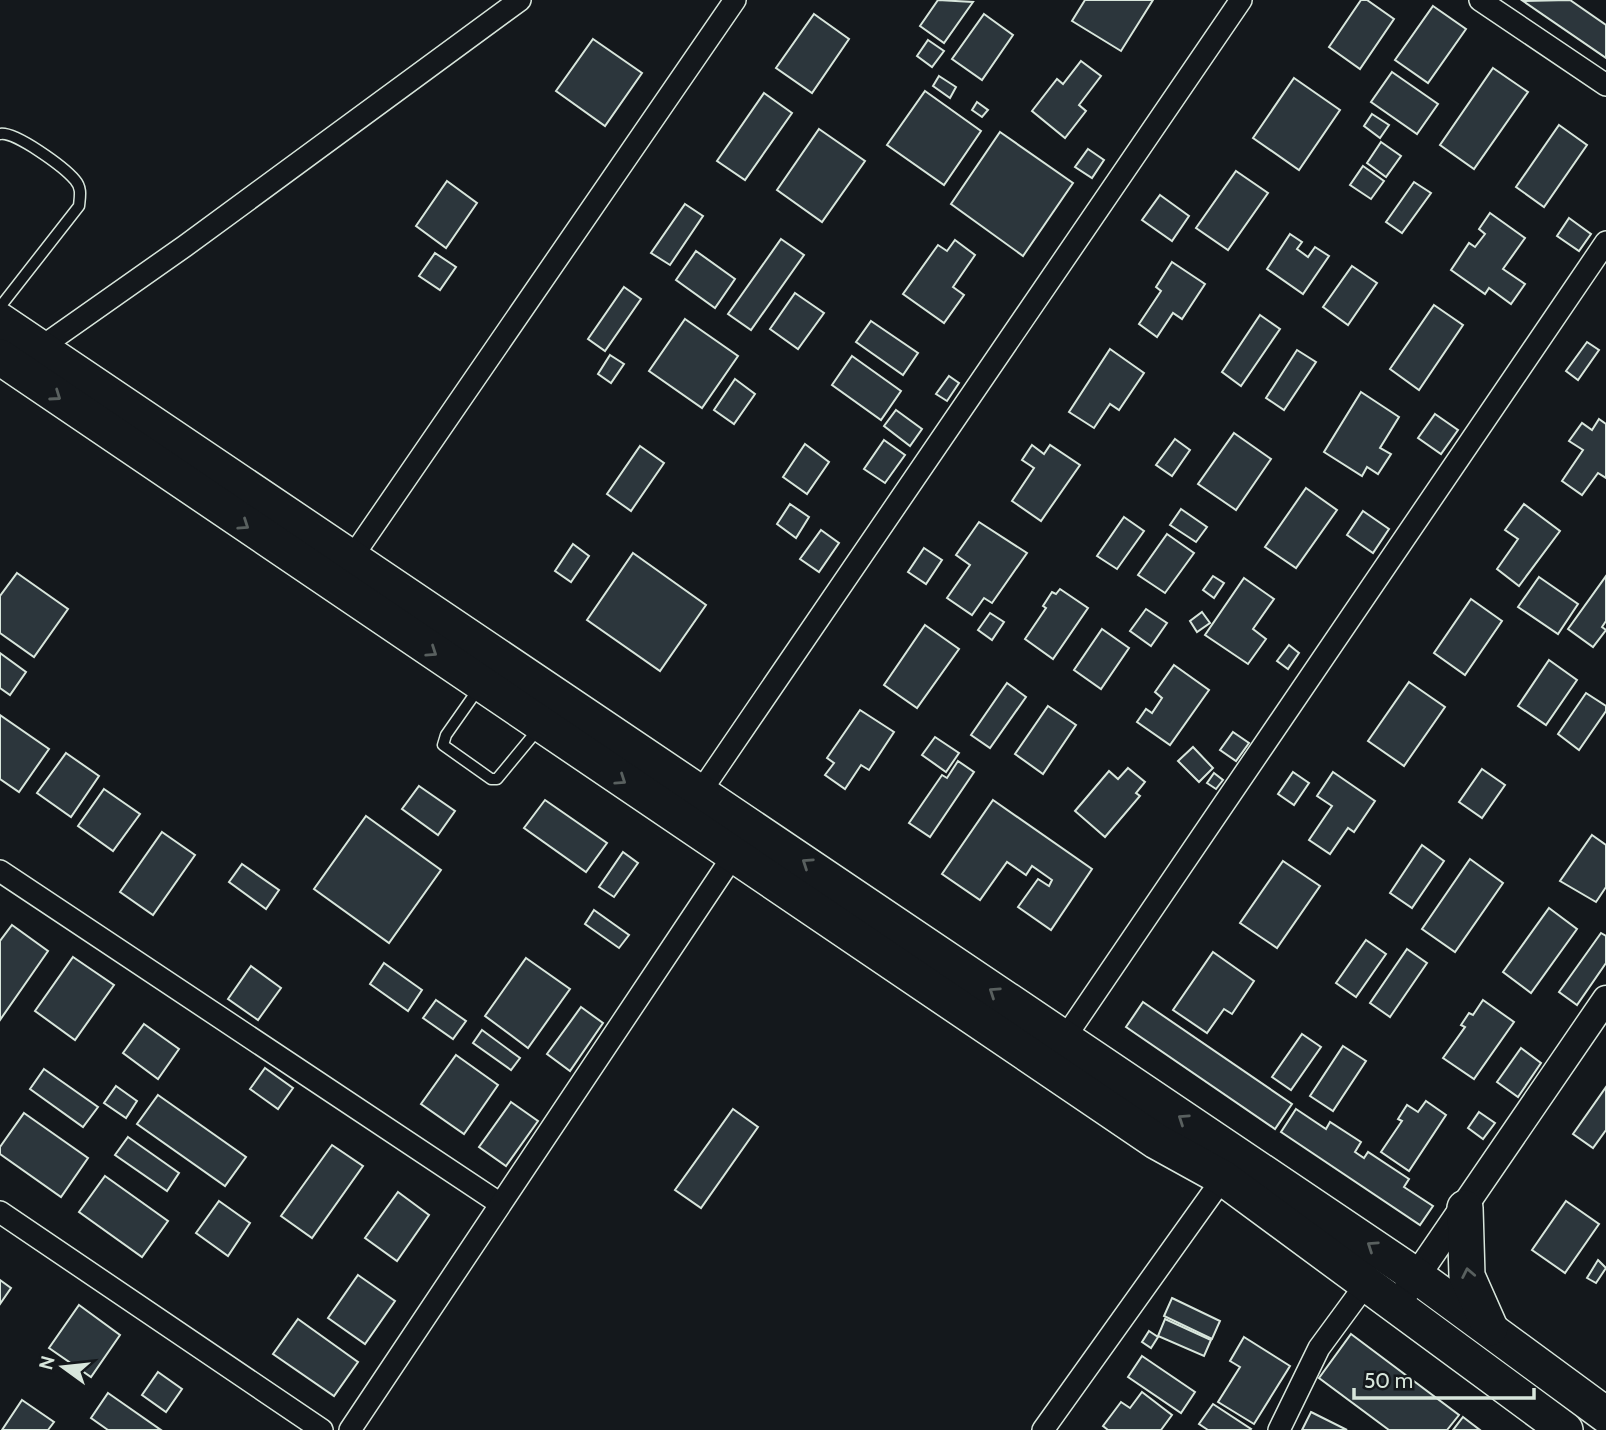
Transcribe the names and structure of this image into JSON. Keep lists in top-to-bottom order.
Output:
{
  "scale_bar": "50 m",
  "north": "left"
}
